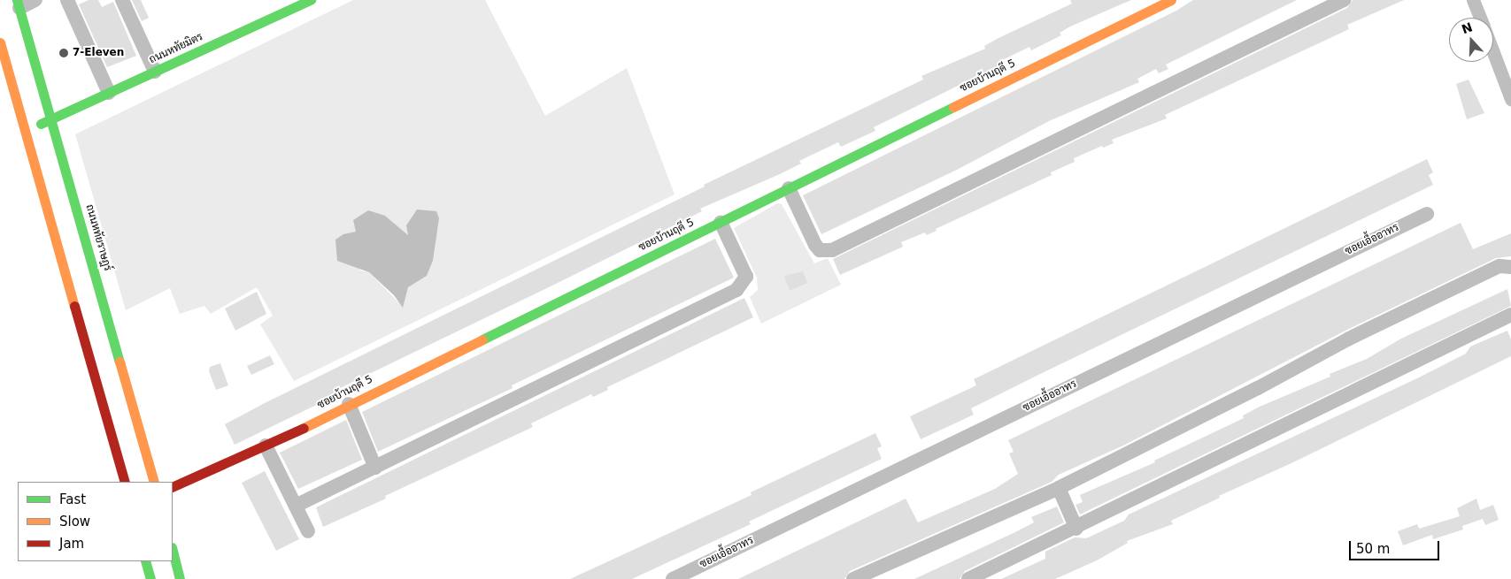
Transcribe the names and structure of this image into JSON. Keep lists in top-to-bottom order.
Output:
{
  "streets": {
    "street": [
      "ถนนหทัยมิตร",
      "ซอยบ้านฤดี 5",
      "ถนนหทัยราษฎร์",
      "ซอยเอื้ออาทร"
    ]
  },
  "crossings": [
    ["ถนนหทัยมิตร", "ถนนหทัยราษฎร์"]
  ],
  "places": ["7-Eleven"],
  "legend": ["Fast", "Slow", "Jam"],
  "scale_bar": "50 m",
  "north": "top"
}
